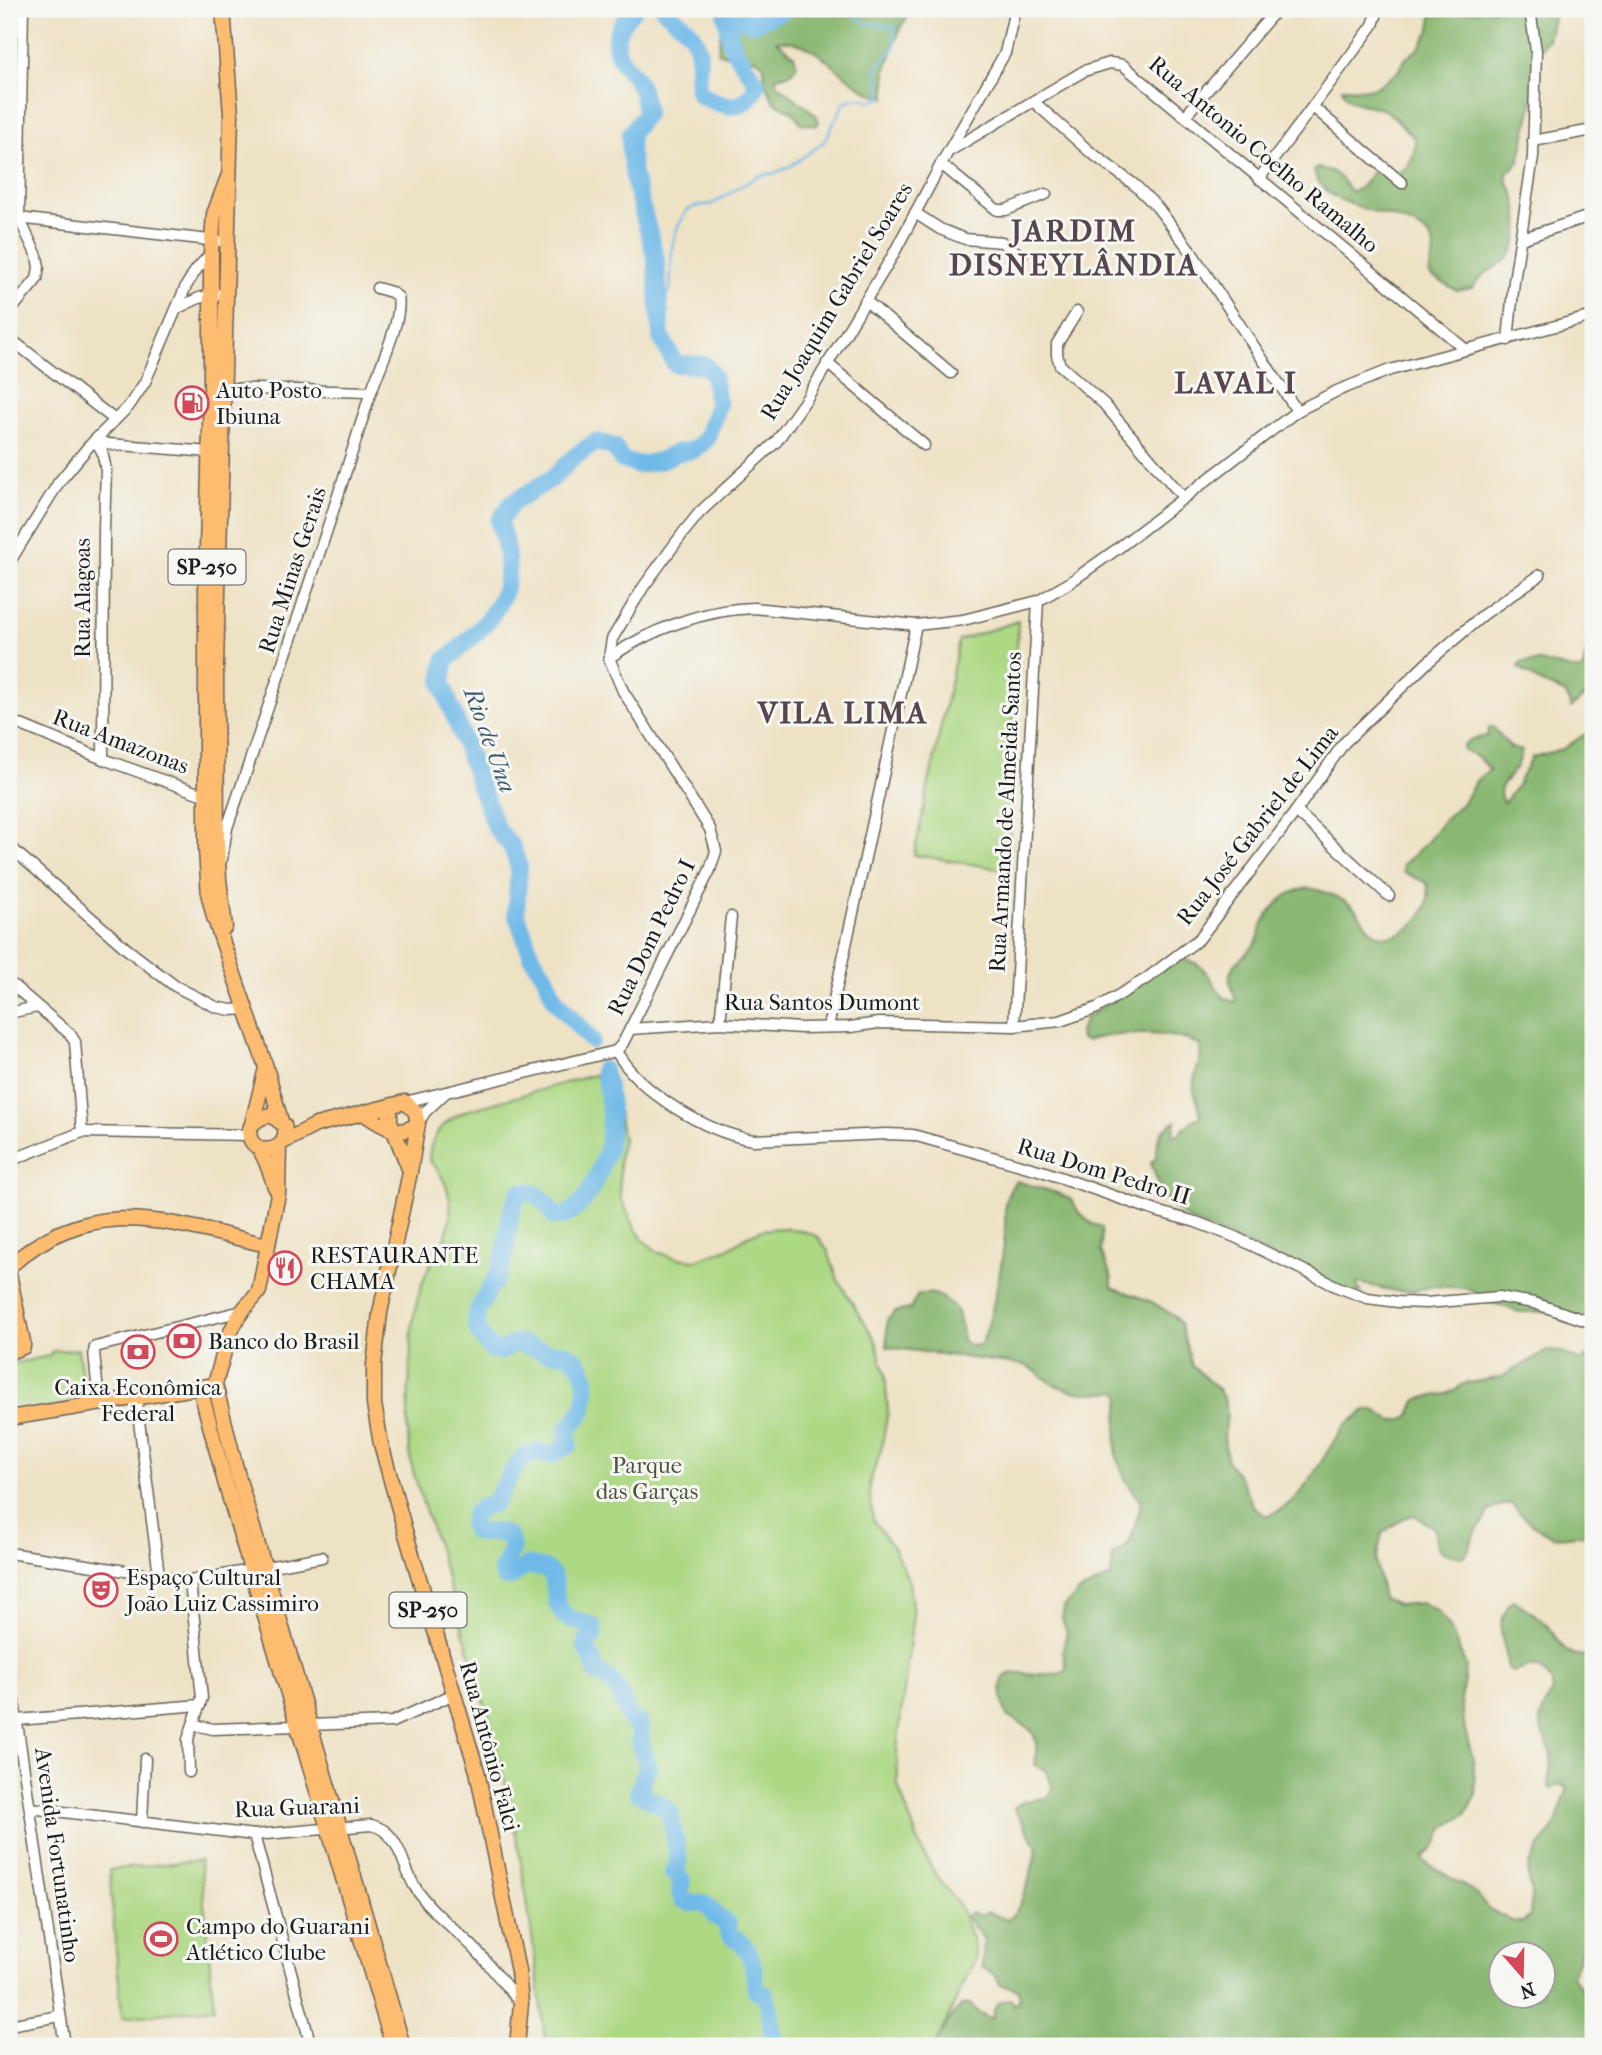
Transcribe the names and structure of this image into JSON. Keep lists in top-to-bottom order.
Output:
{
  "streets": {
    "main road": ["SP-250", "Rua Antônio Falci"],
    "street": [
      "Rua Antonio Coelho Ramalho",
      "Rua Joaquim Gabriel Soares",
      "Rua Minas Gerais",
      "Rua Alagoas",
      "Rua Amazonas",
      "Rua Armando de Almeida Santos",
      "Rua José Gabriel de Lima",
      "Rua Dom Pedro I",
      "Rua Santos Dumont",
      "Rua Dom Pedro II",
      "Rua Guarani",
      "Avenida Fortunatinho"
    ]
  },
  "crossings": [
    ["Rua Antonio Coelho Ramalho", "Rua Joaquim Gabriel Soares"],
    ["Rua Joaquim Gabriel Soares", "Rua Dom Pedro I"],
    ["SP-250", "Rua Minas Gerais"],
    ["SP-250", "Rua Amazonas"],
    ["Rua Alagoas", "Rua Amazonas"],
    ["Rua Armando de Almeida Santos", "Rua José Gabriel de Lima"],
    ["Rua Armando de Almeida Santos", "Rua Santos Dumont"],
    ["Rua José Gabriel de Lima", "Rua Santos Dumont"],
    ["Rua Dom Pedro I", "Rua Santos Dumont"],
    ["Rua Dom Pedro I", "Rua Dom Pedro II"],
    ["Rua Antônio Falci", "Rua Guarani"],
    ["Rua Guarani", "Avenida Fortunatinho"]
  ],
  "districts": ["JARDIM DISNEYLÂNDIA", "LAVAL I", "VILA LIMA"],
  "water": ["Rio de Una"],
  "parks": ["Parque das Garças"],
  "places": {
    "fuel station": ["Auto Posto Ibiuna"],
    "restaurant": ["RESTAURANTE CHAMA"],
    "bank": ["Banco do Brasil", "Caixa Econômica Federal"],
    "theatre": ["Espaço Cultural João Luiz Cassimiro"],
    "sports": ["Campo do Guarani Atlético Clube"]
  },
  "north": "bottom"
}
